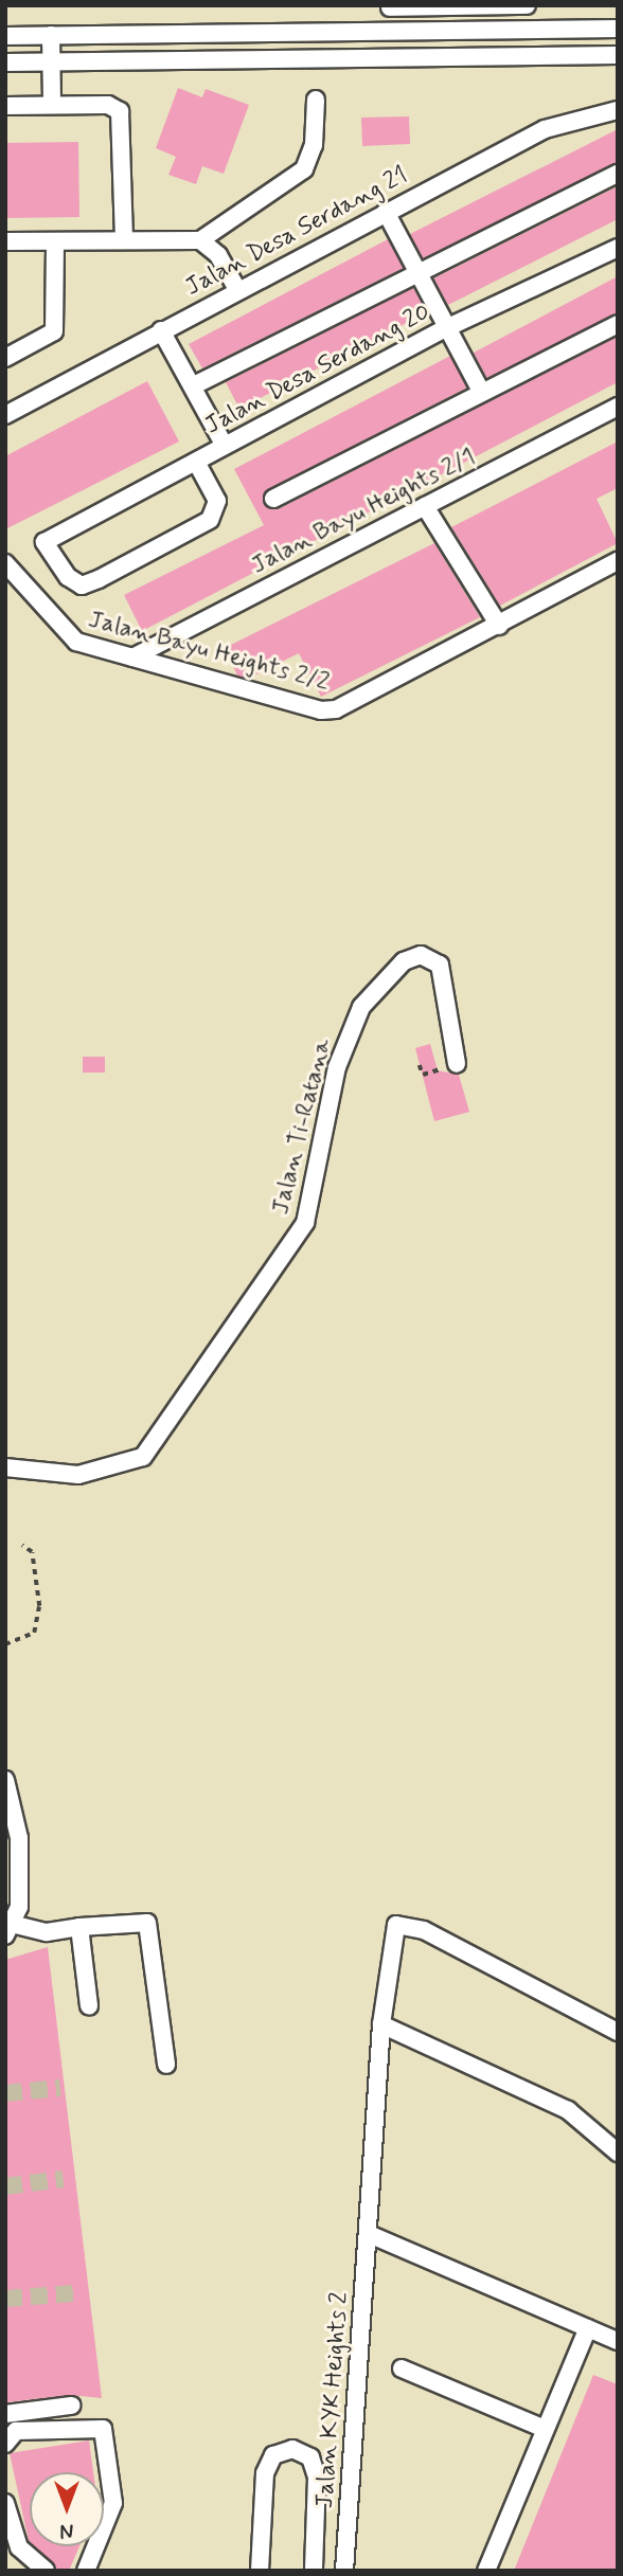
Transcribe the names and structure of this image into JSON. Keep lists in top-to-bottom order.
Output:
{
  "streets": {
    "street": [
      "Jalan Desa Serdang 21",
      "Jalan Desa Serdang 20",
      "Jalan Bayu Heights 2/1",
      "Jalan Bayu Heights 2/2",
      "Jalan Ti-Ratana",
      "Jalan KYK Heights 2"
    ]
  },
  "crossings": [
    ["Jalan Bayu Heights 2/1", "Jalan Bayu Heights 2/2"]
  ],
  "north": "bottom"
}
